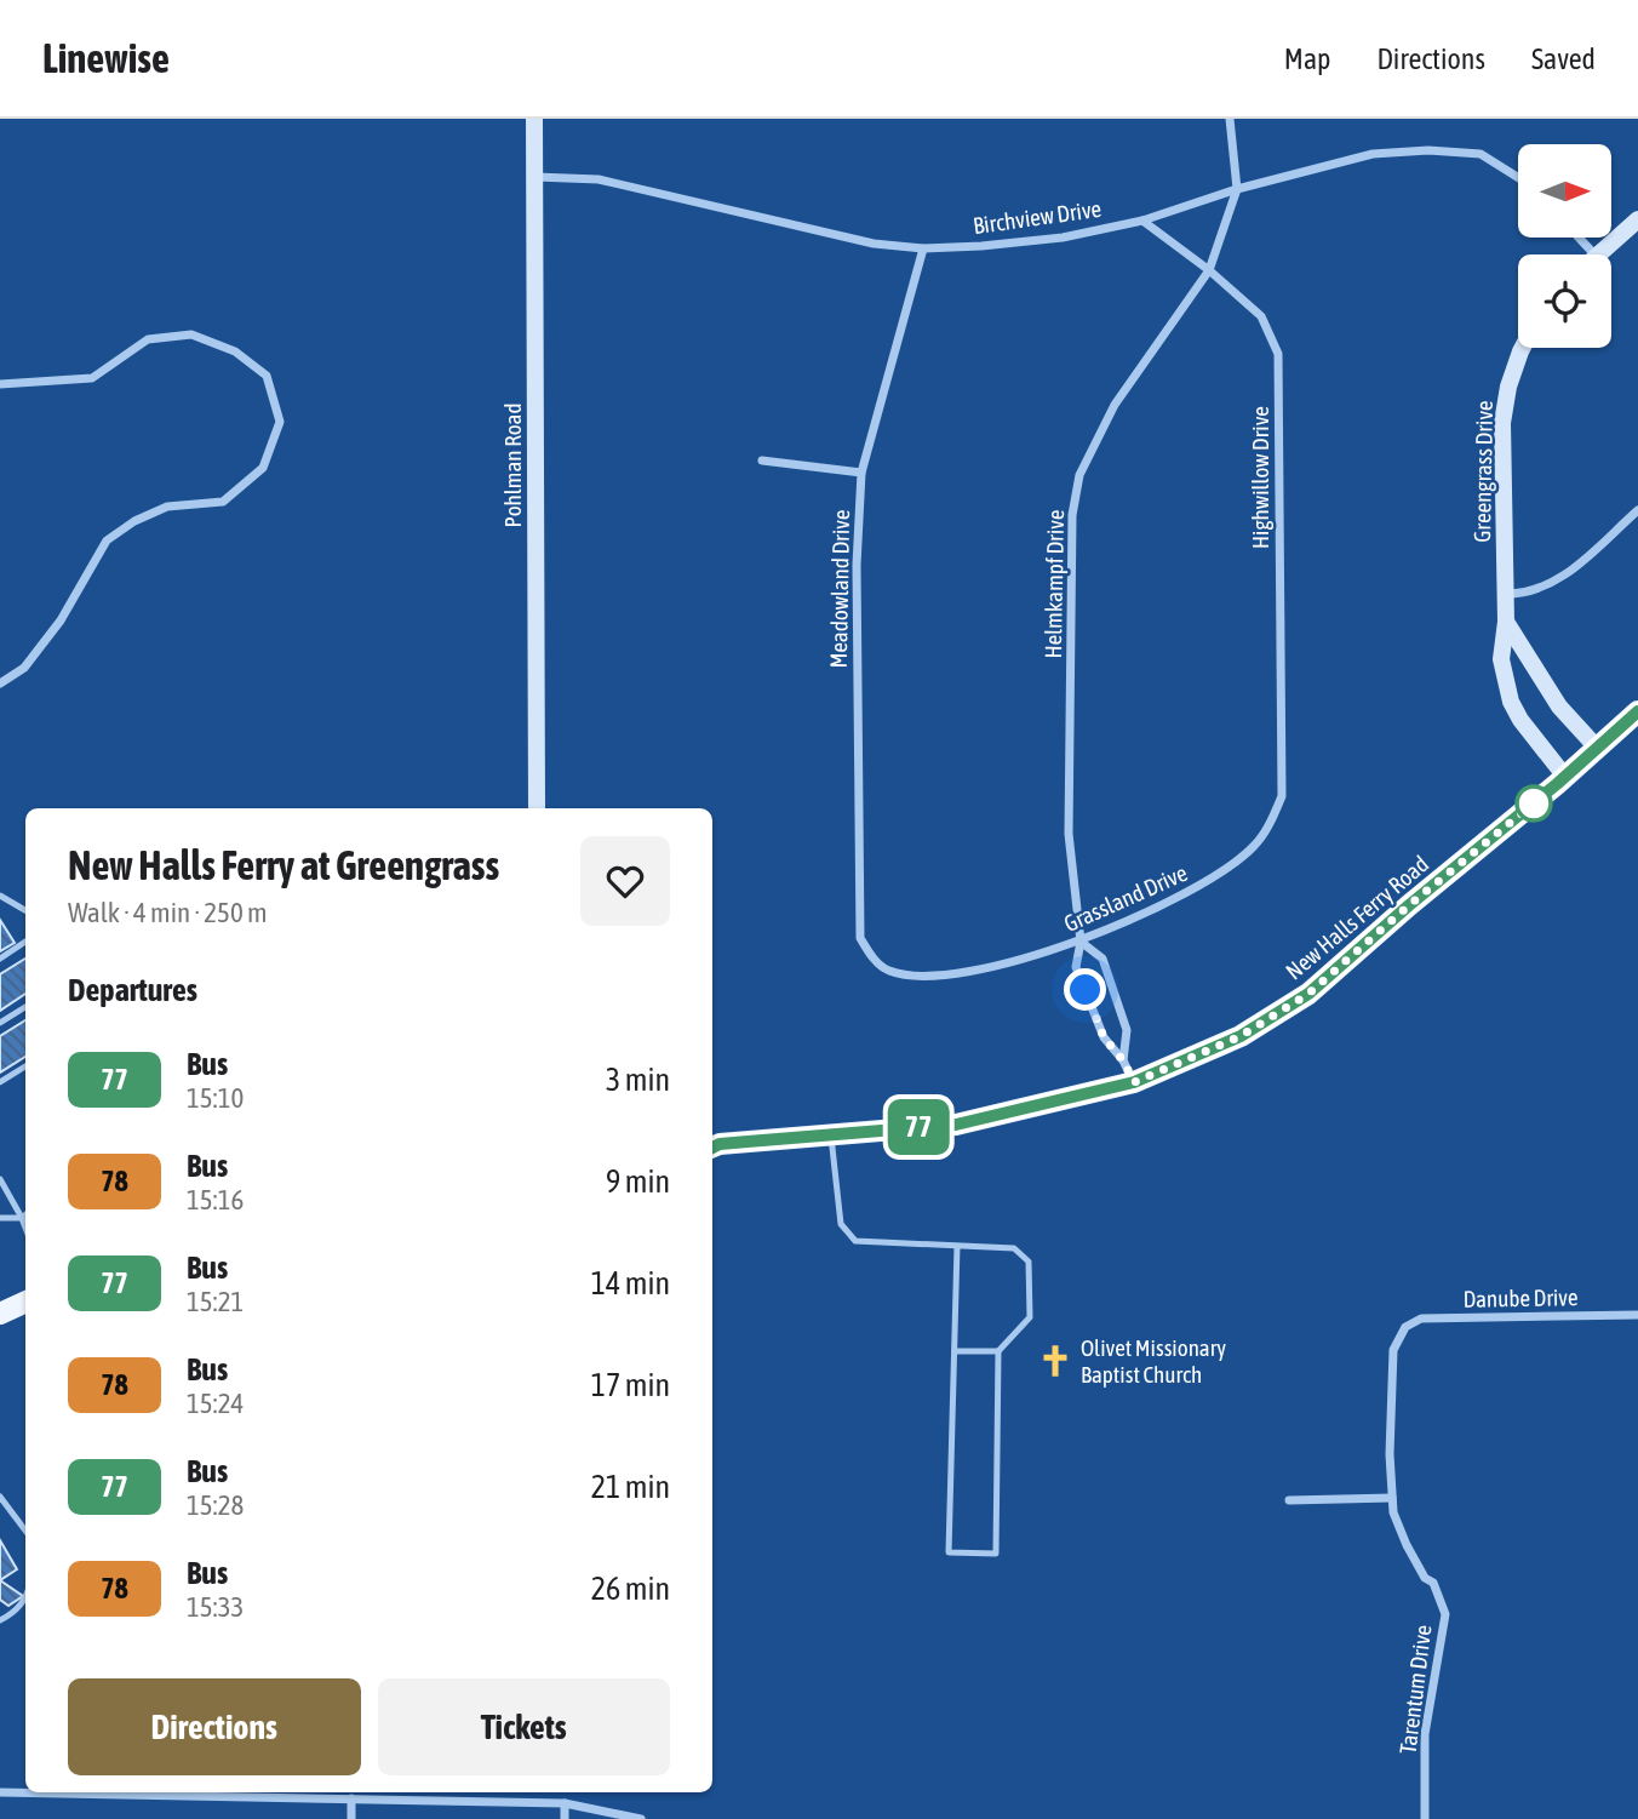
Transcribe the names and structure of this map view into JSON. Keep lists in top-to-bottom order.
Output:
{
  "streets": {
    "main road": ["New Halls Ferry Road"],
    "street": [
      "Birchview Drive",
      "Pohlman Road",
      "Greengrass Drive",
      "Highwillow Drive",
      "Helmkampf Drive",
      "Meadowland Drive",
      "Grassland Drive",
      "Danube Drive",
      "Tarentum Drive"
    ]
  },
  "crossings": [
    ["Birchview Drive", "Pohlman Road"],
    ["Birchview Drive", "Highwillow Drive"],
    ["Birchview Drive", "Helmkampf Drive"],
    ["Birchview Drive", "Meadowland Drive"],
    ["Greengrass Drive", "New Halls Ferry Road"],
    ["Highwillow Drive", "Helmkampf Drive"],
    ["Highwillow Drive", "Grassland Drive"],
    ["Helmkampf Drive", "Grassland Drive"],
    ["Helmkampf Drive", "New Halls Ferry Road"],
    ["Meadowland Drive", "Grassland Drive"],
    ["Danube Drive", "Tarentum Drive"]
  ],
  "places": {
    "church": ["Olivet Missionary Baptist Church"]
  },
  "lines": ["bus line 77"],
  "north": "right",
  "page": {
    "header": "Linewise",
    "nav": ["Map", "Directions", "Saved"],
    "on_map": "77",
    "heading": [
      ["New Halls Ferry at Greengrass", "Walk · 4 min · 250 m"],
      "Departures"
    ],
    "list": [
      {
        "mark": "77",
        "name": "Bus",
        "note": "15:10",
        "value": "3 min"
      },
      {
        "mark": "78",
        "name": "Bus",
        "note": "15:16",
        "value": "9 min"
      },
      {
        "mark": "77",
        "name": "Bus",
        "note": "15:21",
        "value": "14 min"
      },
      {
        "mark": "78",
        "name": "Bus",
        "note": "15:24",
        "value": "17 min"
      },
      {
        "mark": "77",
        "name": "Bus",
        "note": "15:28",
        "value": "21 min"
      },
      {
        "mark": "78",
        "name": "Bus",
        "note": "15:33",
        "value": "26 min"
      }
    ],
    "buttons": ["Directions", "Tickets"]
  }
}
